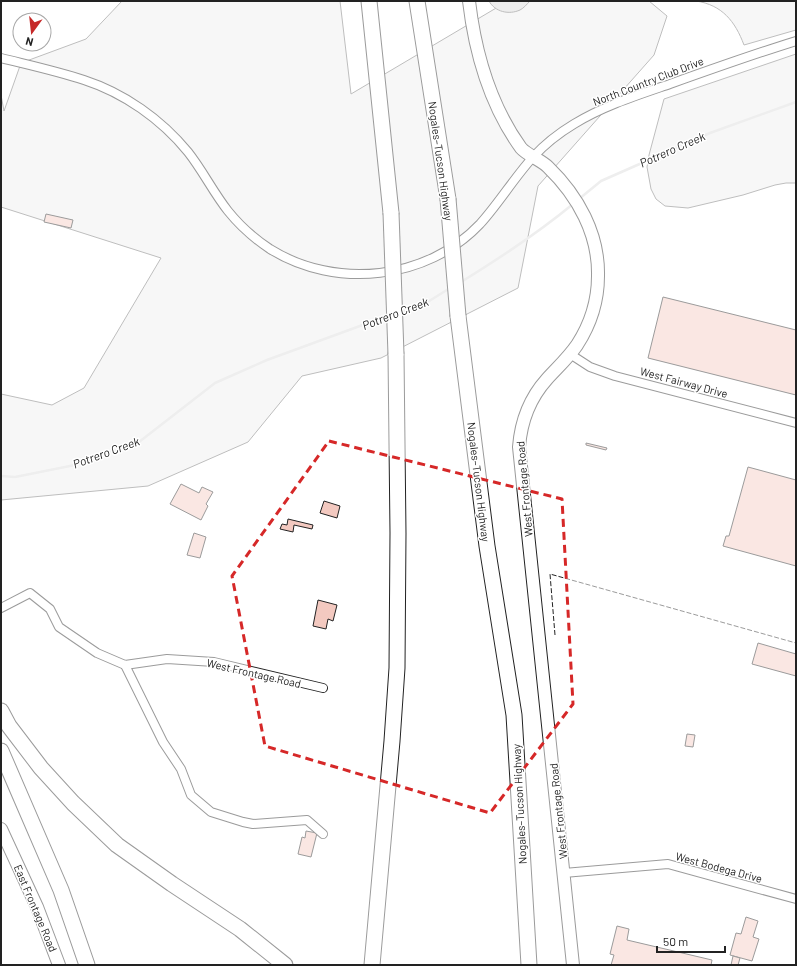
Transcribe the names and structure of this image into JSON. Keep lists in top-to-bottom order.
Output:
{
  "streets": {
    "highway": ["Nogales–Tucson Highway"],
    "street": [
      "North Country Club Drive",
      "West Fairway Drive",
      "West Frontage Road",
      "West Bodega Drive",
      "East Frontage Road"
    ]
  },
  "crossings": [
    ["North Country Club Drive", "West Frontage Road"],
    ["West Fairway Drive", "West Frontage Road"],
    ["West Frontage Road", "West Bodega Drive"]
  ],
  "water": ["Potrero Creek"],
  "scale_bar": "50 m",
  "north": "bottom"
}
